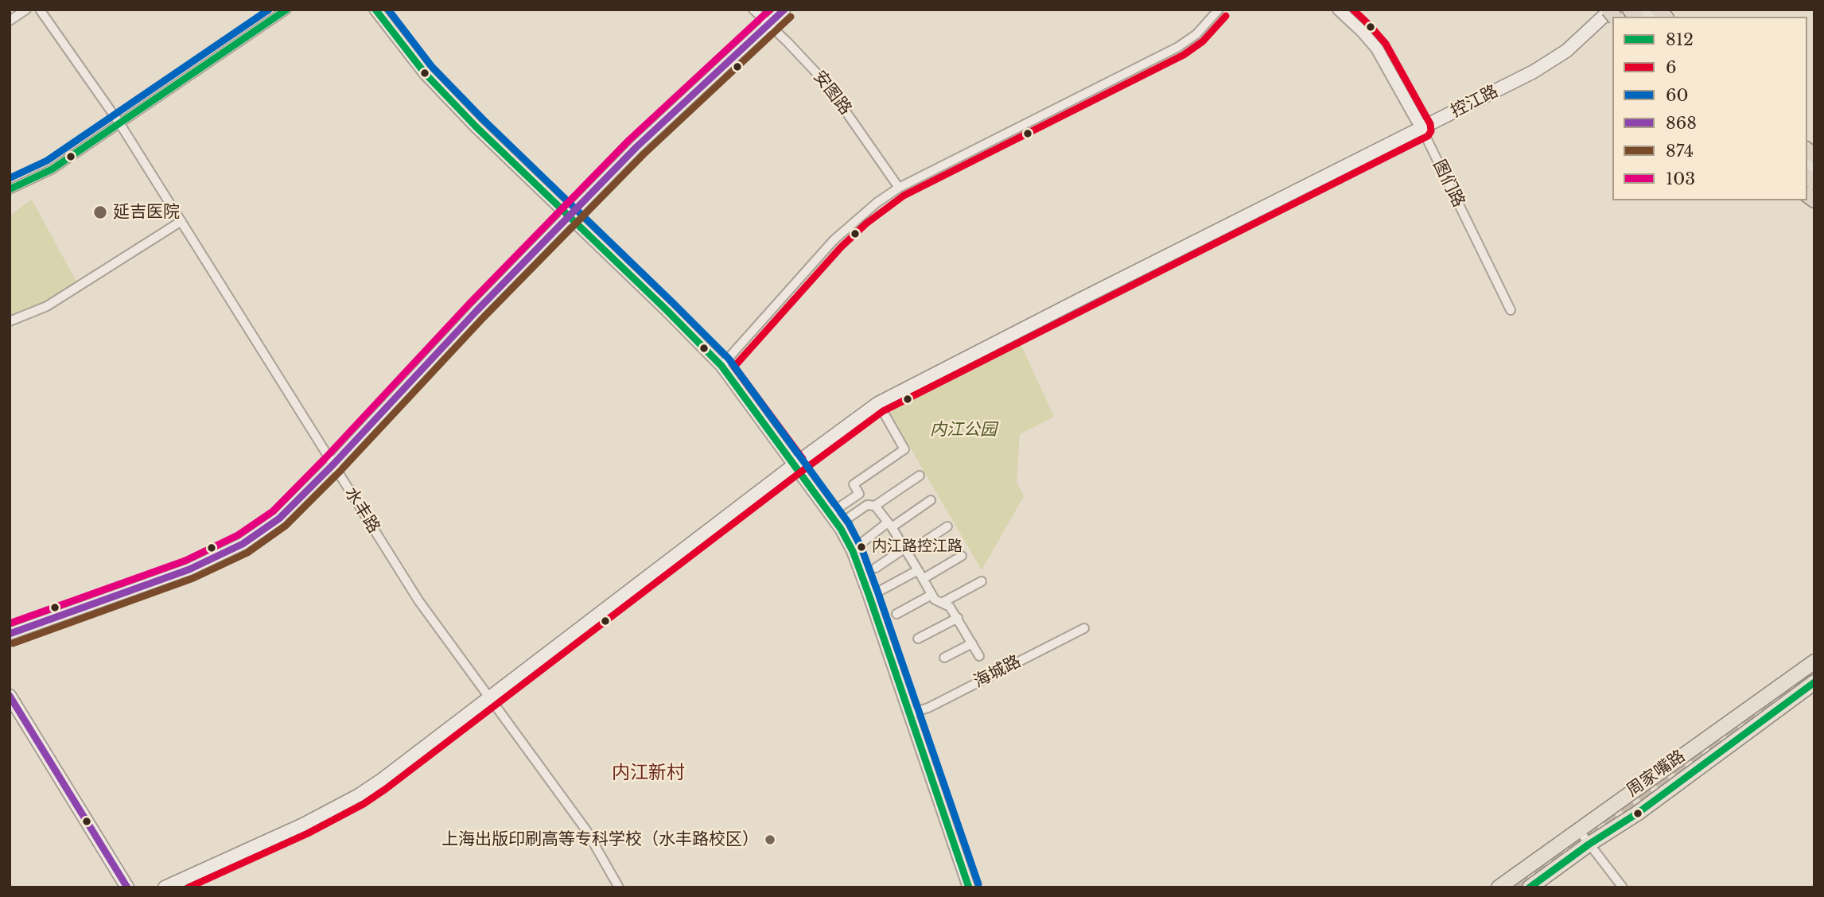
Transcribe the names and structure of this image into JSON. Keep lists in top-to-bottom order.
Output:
{
  "streets": {
    "main road": ["控江路", "周家嘴路"],
    "street": [
      "安图路",
      "图们路",
      "水丰路",
      "海城路"
    ]
  },
  "crossings": [
    ["控江路", "图们路"],
    ["控江路", "水丰路"]
  ],
  "districts": ["内江新村"],
  "parks": ["内江公园"],
  "places": ["延吉医院", "内江路控江路", "上海出版印刷高等专科学校（水丰路校区）"],
  "lines": [
    "transit line 812",
    "transit line 6",
    "transit line 60",
    "transit line 868",
    "transit line 103",
    "transit line 874"
  ],
  "legend": [
    "812",
    "6",
    "60",
    "868",
    "874",
    "103"
  ]
}
